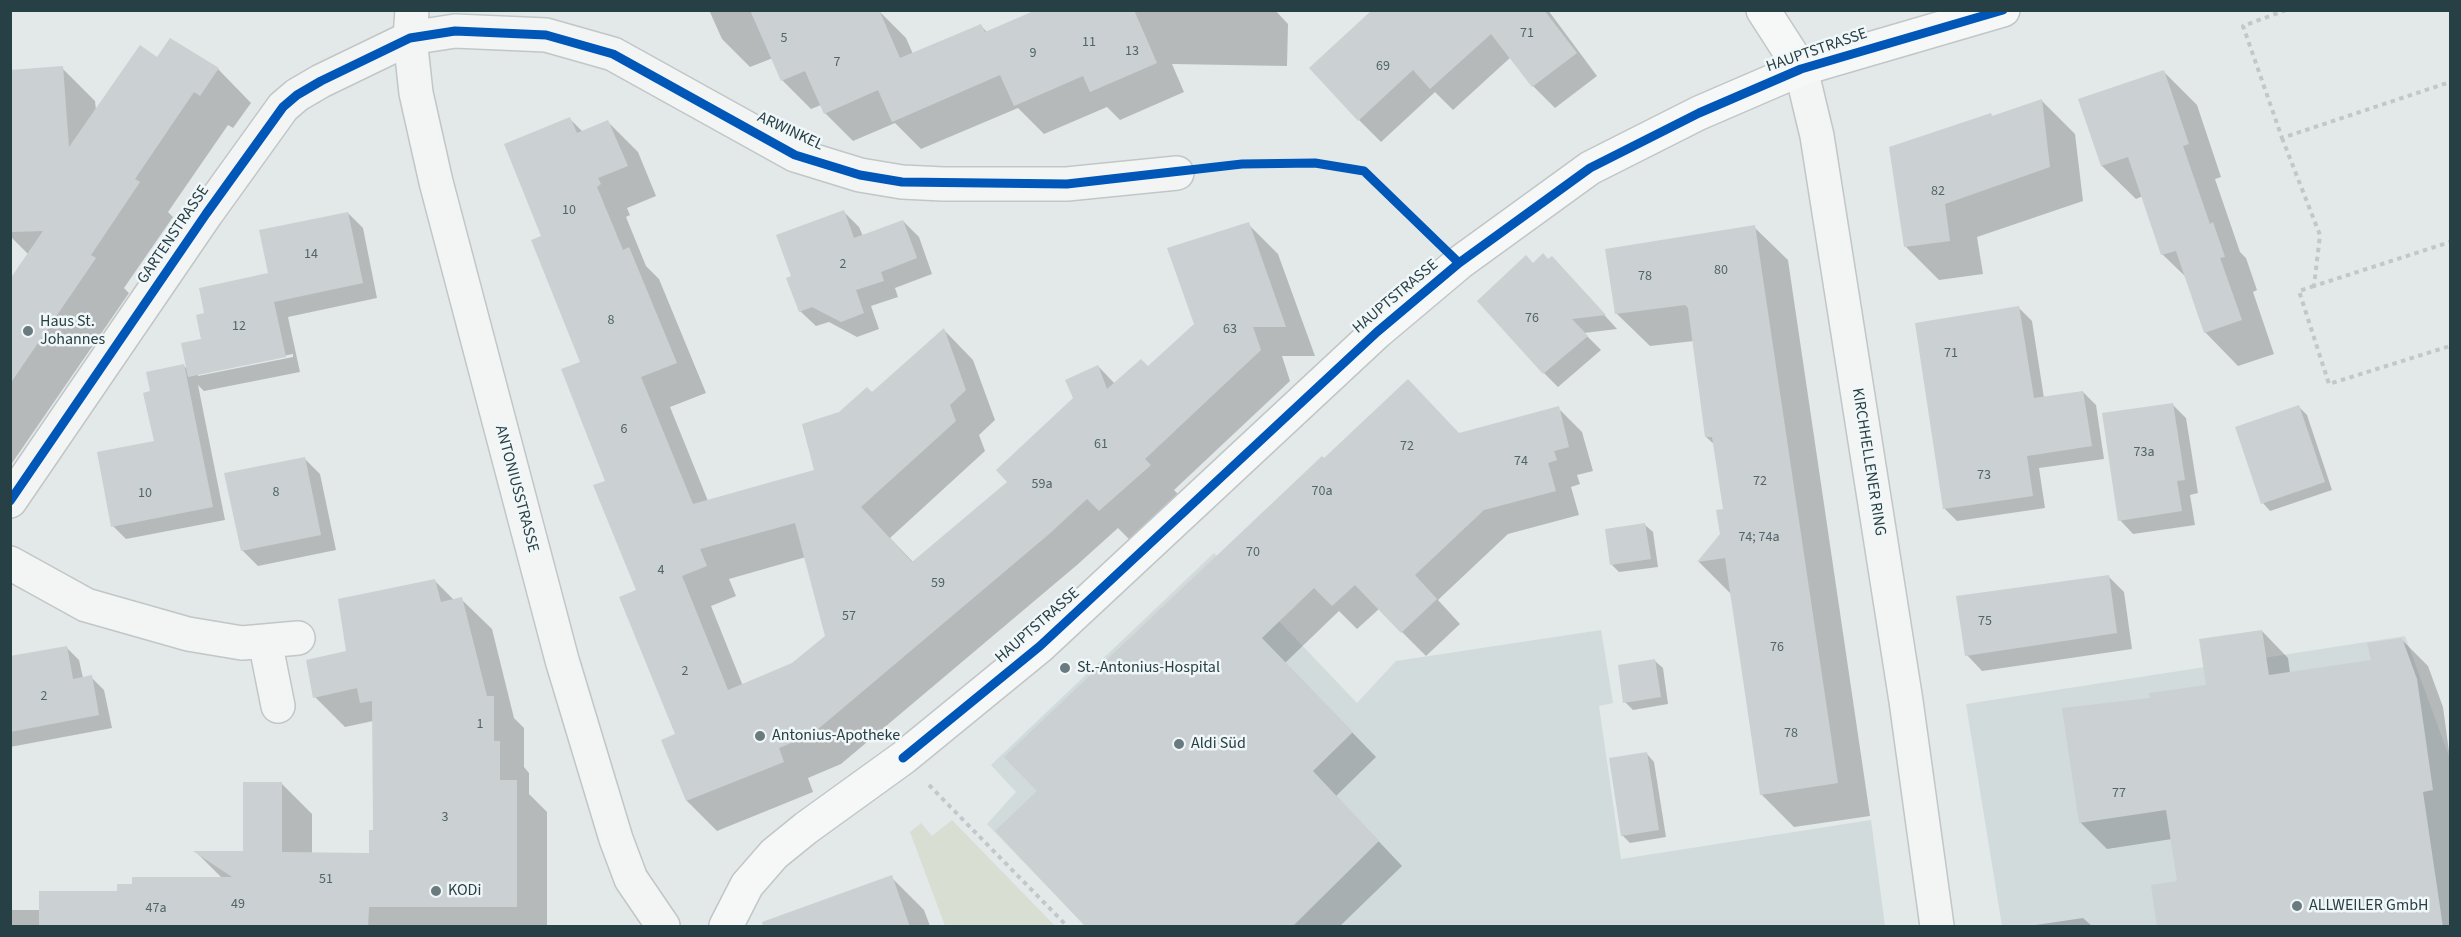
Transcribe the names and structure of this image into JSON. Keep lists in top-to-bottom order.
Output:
{
  "streets": {
    "street": [
      "HAUPTSTRASSE",
      "ARWINKEL",
      "GARTENSTRASSE",
      "KIRCHHELLENER RING",
      "ANTONIUSSTRASSE"
    ]
  },
  "crossings": [
    ["HAUPTSTRASSE", "KIRCHHELLENER RING"],
    ["ARWINKEL", "GARTENSTRASSE"],
    ["ARWINKEL", "ANTONIUSSTRASSE"],
    ["GARTENSTRASSE", "ANTONIUSSTRASSE"]
  ],
  "places": [
    "Haus St. Johannes",
    "St.-Antonius-Hospital",
    "Antonius-Apotheke",
    "Aldi Süd",
    "KODi",
    "ALLWEILER GmbH"
  ],
  "house_numbers": [
    "71",
    "5",
    "11",
    "13",
    "9",
    "7",
    "69",
    "82",
    "10",
    "14",
    "2",
    "80",
    "78",
    "76",
    "8",
    "12",
    "63",
    "71",
    "6",
    "61",
    "72",
    "73a",
    "74",
    "73",
    "72",
    "59a",
    "70a",
    "8",
    "10",
    "74; 74a",
    "70",
    "4",
    "59",
    "57",
    "75",
    "76",
    "2",
    "2",
    "1",
    "78",
    "77",
    "3",
    "51",
    "49",
    "47a"
  ]
}
